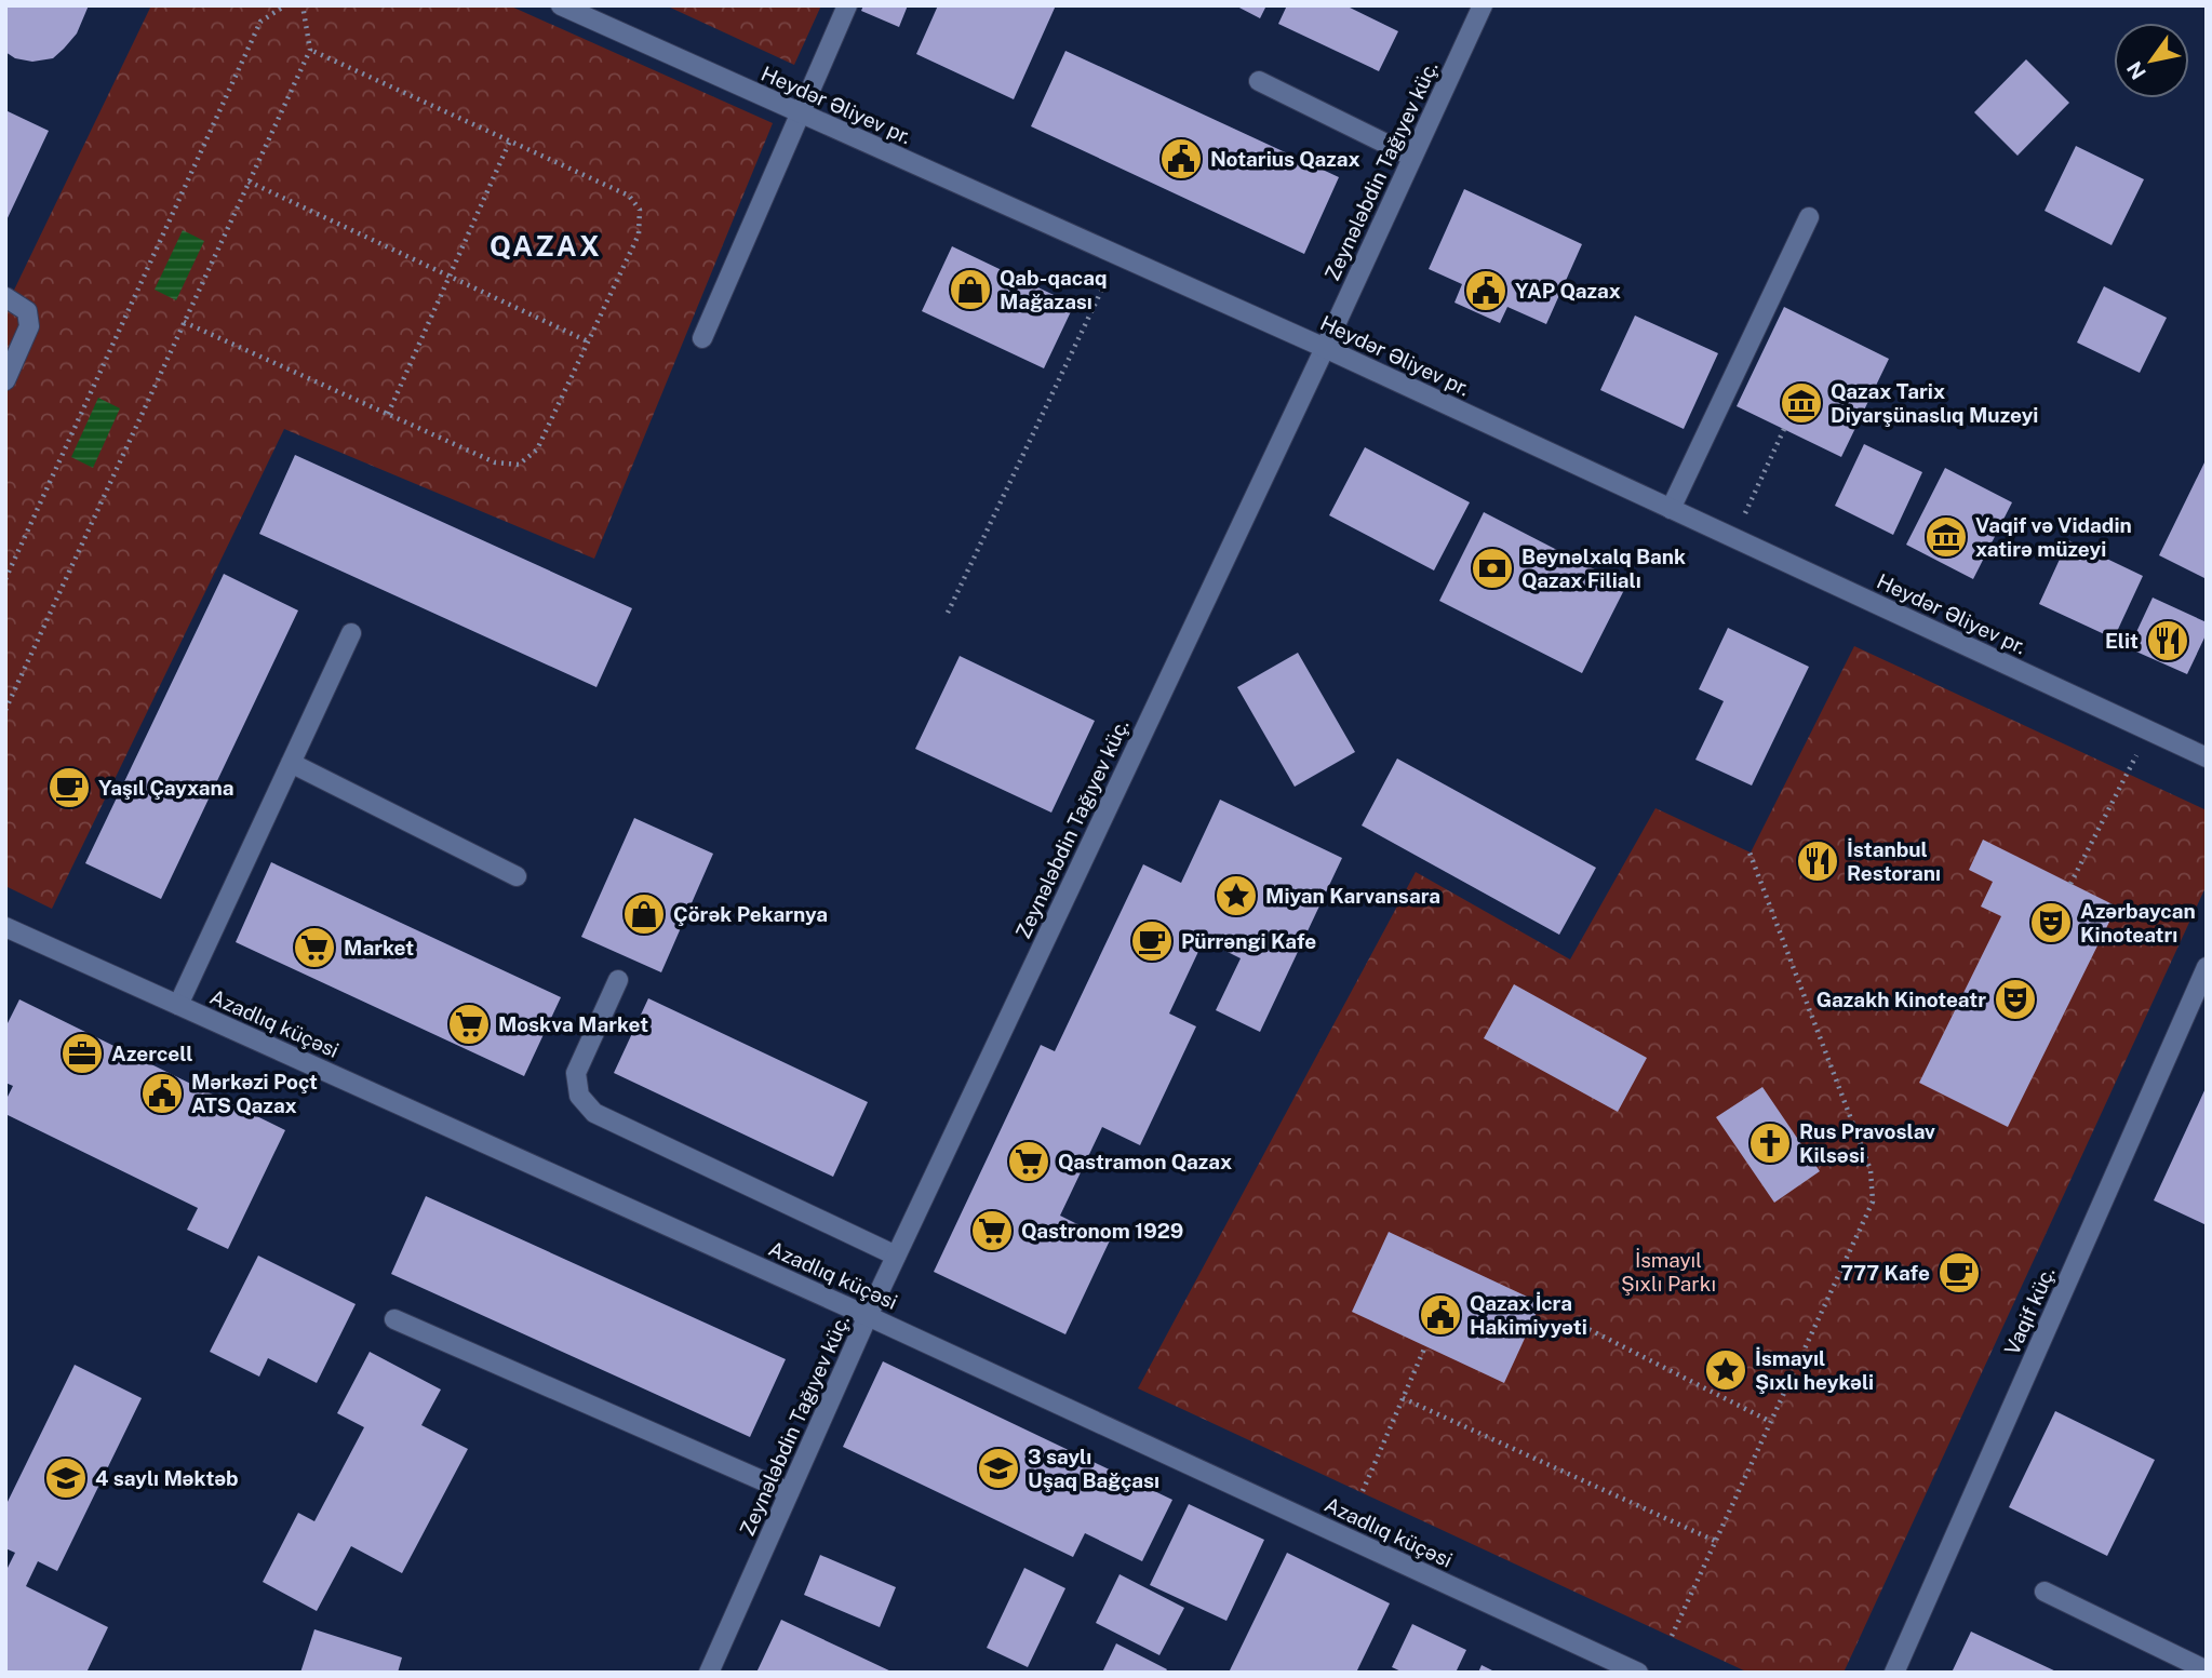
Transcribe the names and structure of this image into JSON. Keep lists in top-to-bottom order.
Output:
{
  "streets": {
    "street": [
      "Heydər Əliyev pr.",
      "Zeynələbdin Tağıyev küç.",
      "Azadlıq küçəsi",
      "Vaqif küç."
    ]
  },
  "crossings": [
    ["Heydər Əliyev pr.", "Zeynələbdin Tağıyev küç."],
    ["Zeynələbdin Tağıyev küç.", "Azadlıq küçəsi"]
  ],
  "districts": ["QAZAX"],
  "parks": ["İsmayıl Şıxlı Parkı"],
  "places": {
    "public building": [
      "Notarius Qazax",
      "YAP Qazax",
      "Mərkəzi Poçt ATS Qazax",
      "Qazax İcra Hakimiyyəti"
    ],
    "shop": ["Qab-qacaq Mağazası", "Çörək Pekarnya"],
    "museum": ["Qazax Tarix Diyarşünaslıq Muzeyi", "Vaqif və Vidadin xatirə müzeyi"],
    "bank": ["Beynəlxalq Bank Qazax Filialı"],
    "restaurant": ["Elit", "İstanbul Restoranı"],
    "cafe": ["Yaşıl Çayxana", "Pürrəngi Kafe", "777 Kafe"],
    "place": ["Miyan Karvansara", "İsmayıl Şıxlı heykəli"],
    "theatre": ["Azərbaycan Kinoteatrı", "Gazakh Kinoteatr"],
    "supermarket": [
      "Market",
      "Moskva Market",
      "Qastramon Qazax",
      "Qastronom 1929"
    ],
    "office": ["Azercell"],
    "church": ["Rus Pravoslav Kilsəsi"],
    "school or university": ["3 saylı Uşaq Bağçası", "4 saylı Məktəb"]
  },
  "north": "bottom left"
}
